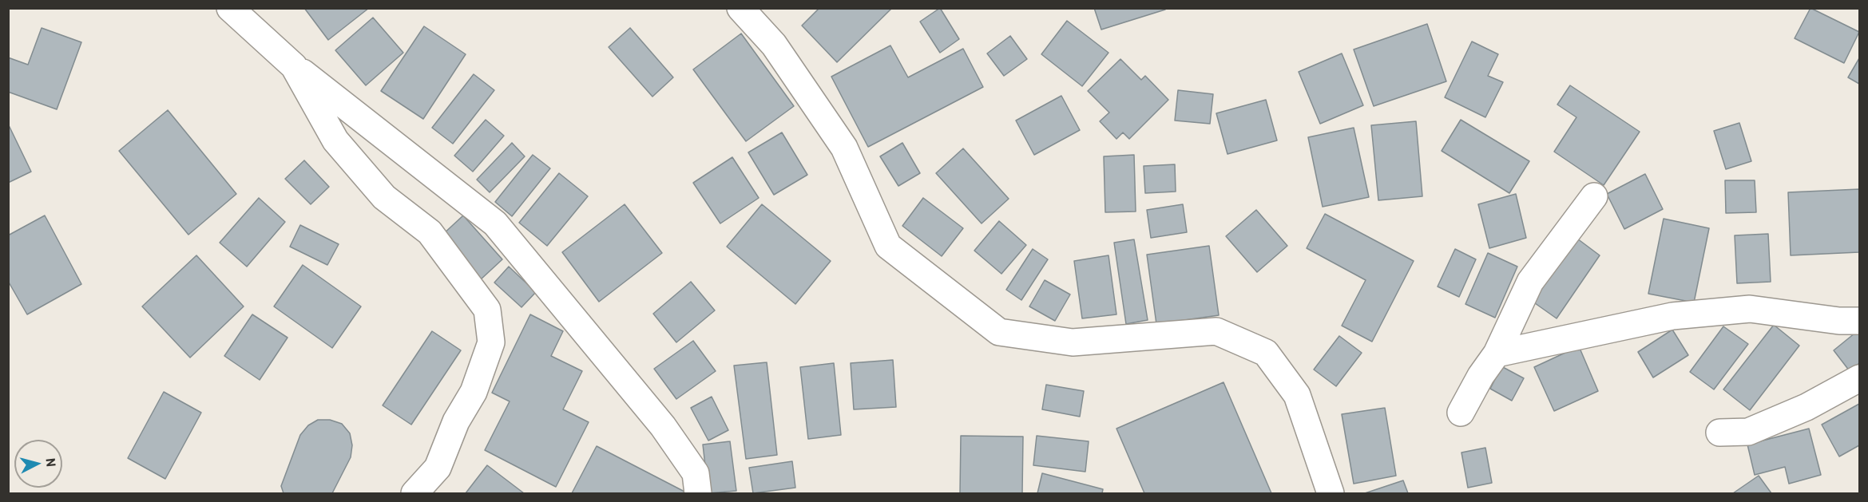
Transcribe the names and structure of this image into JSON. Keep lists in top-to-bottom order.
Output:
{
  "north": "right"
}
